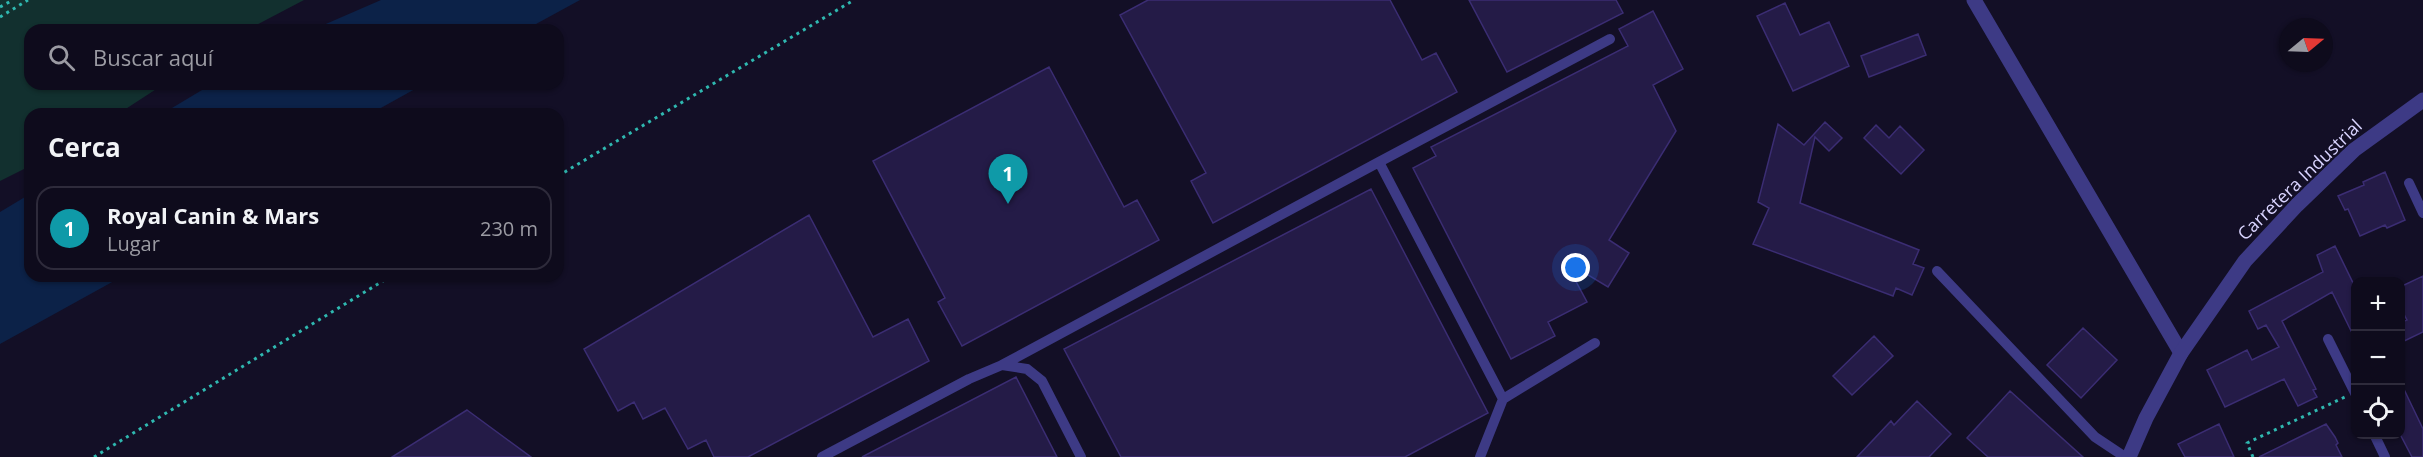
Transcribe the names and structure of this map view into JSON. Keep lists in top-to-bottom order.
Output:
{
  "streets": {
    "street": ["Carretera Industrial"]
  },
  "north": "right",
  "page": {
    "search": "Buscar aquí",
    "heading": "Cerca",
    "pins": "1",
    "list": [
      {
        "mark": "1",
        "name": "Royal Canin & Mars",
        "note": "Lugar",
        "value": "230 m"
      }
    ],
    "map_buttons": ["+", "−"]
  }
}
